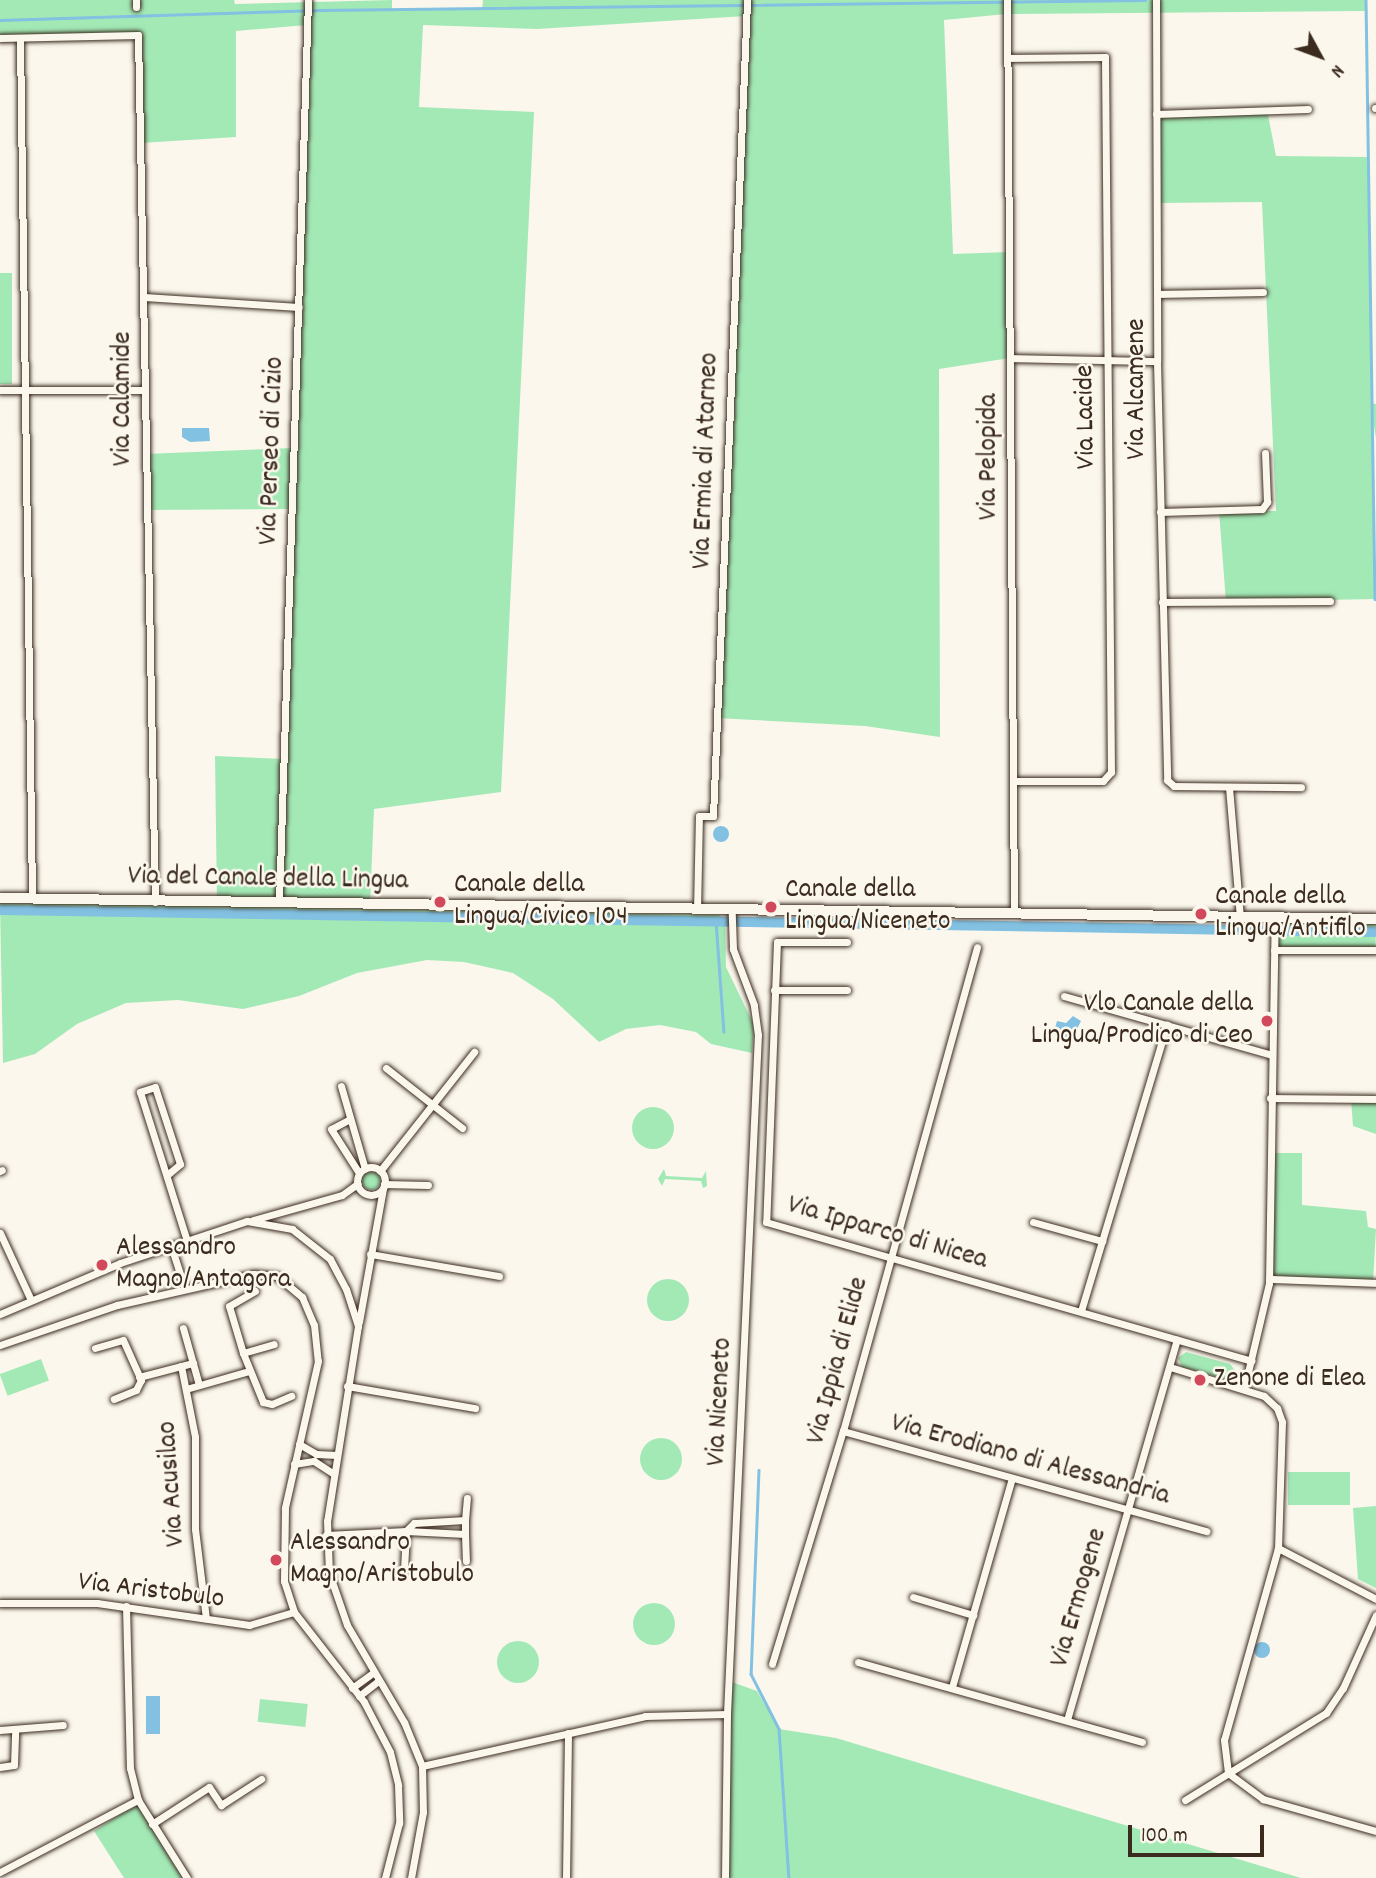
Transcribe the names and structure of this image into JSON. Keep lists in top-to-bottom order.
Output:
{
  "streets": {
    "street": [
      "Via Alcamene",
      "Via Calamide",
      "Via Lacide",
      "Via Perseo di Cizio",
      "Via Pelopida",
      "Via Ermia di Atarneo",
      "Via del Canale della Lingua",
      "Via Ipparco di Nicea",
      "Via Ippia di Elide",
      "Via Niceneto",
      "Via Erodiano di Alessandria",
      "Via Acusilao",
      "Via Aristobulo",
      "Via Ermogene"
    ]
  },
  "crossings": [
    ["Via Calamide", "Via del Canale della Lingua"],
    ["Via Lacide", "Via Pelopida"],
    ["Via Perseo di Cizio", "Via del Canale della Lingua"],
    ["Via Pelopida", "Via del Canale della Lingua"],
    ["Via Ermia di Atarneo", "Via del Canale della Lingua"],
    ["Via del Canale della Lingua", "Via Niceneto"],
    ["Via Ipparco di Nicea", "Via Ippia di Elide"],
    ["Via Ipparco di Nicea", "Via Ermogene"],
    ["Via Ippia di Elide", "Via Erodiano di Alessandria"],
    ["Via Erodiano di Alessandria", "Via Ermogene"],
    ["Via Acusilao", "Via Aristobulo"]
  ],
  "places": [
    "Canale della Lingua/Civico 104",
    "Canale della Lingua/Niceneto",
    "Canale della Lingua/Antifilo",
    "Vlo Canale della Lingua/Prodico di Ceo",
    "Alessandro Magno/Antagora",
    "Zenone di Elea",
    "Alessandro Magno/Aristobulo"
  ],
  "scale_bar": "100 m",
  "north": "bottom right"
}
